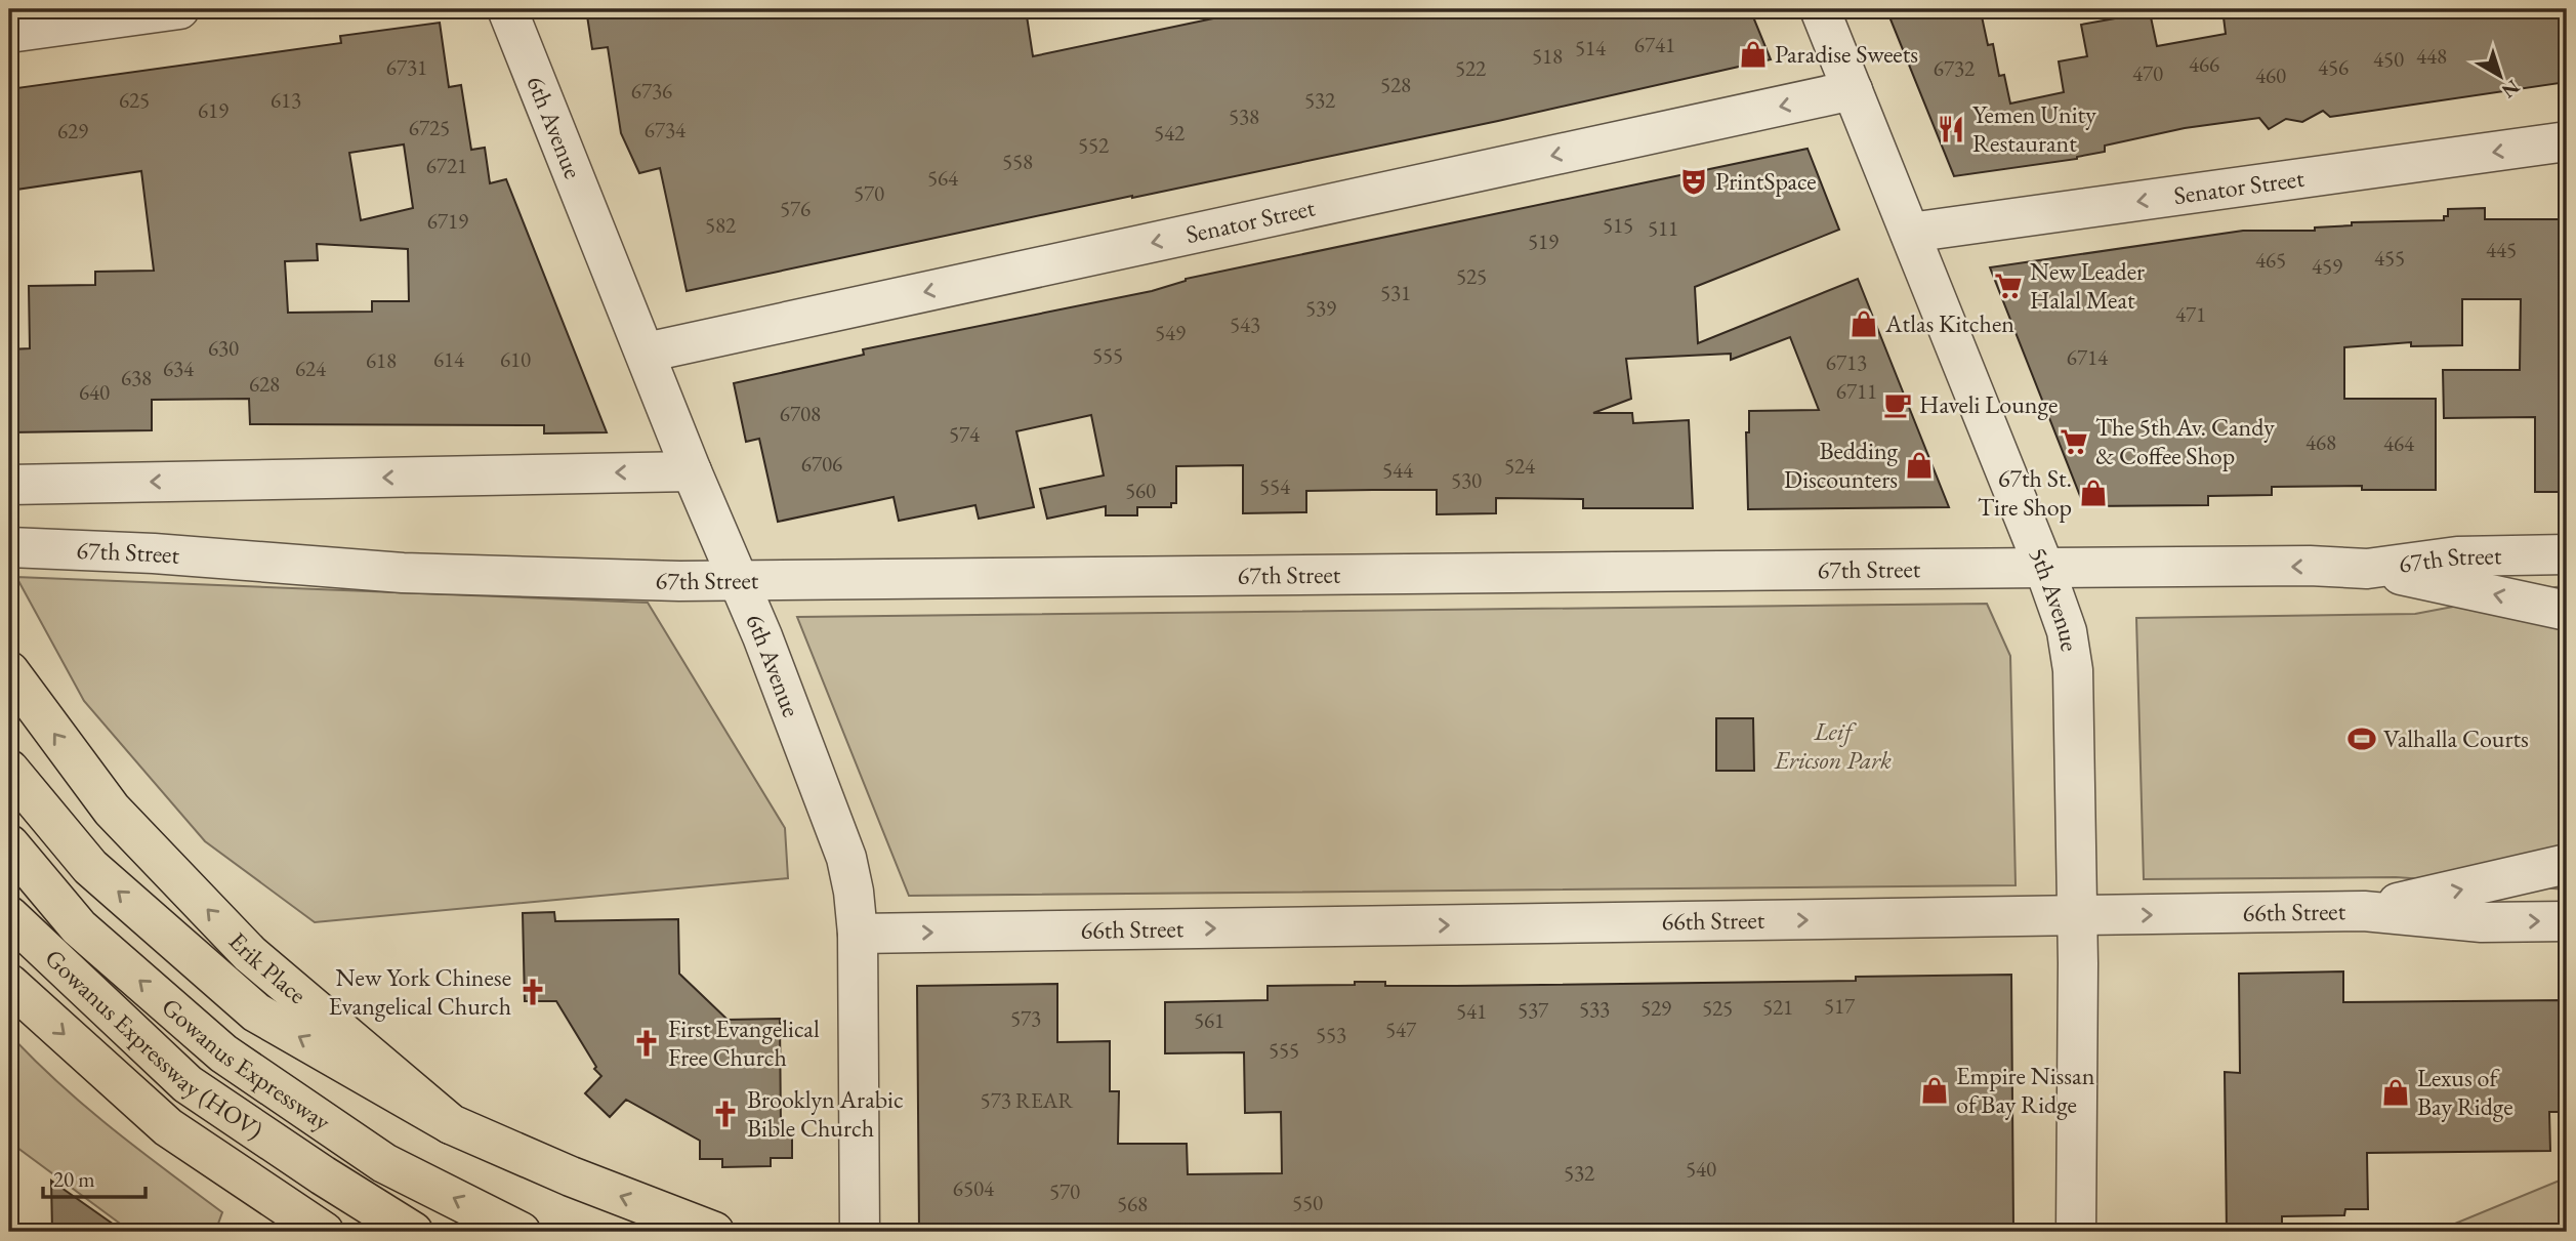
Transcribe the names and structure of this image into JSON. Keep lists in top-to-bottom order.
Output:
{
  "streets": {
    "main road": ["Erik Place", "Gowanus Expressway (HOV)", "Gowanus Expressway"],
    "street": [
      "6th Avenue",
      "Senator Street",
      "67th Street",
      "5th Avenue",
      "66th Street"
    ]
  },
  "crossings": [
    ["6th Avenue", "Senator Street"],
    ["6th Avenue", "67th Street"],
    ["6th Avenue", "66th Street"],
    ["Senator Street", "5th Avenue"],
    ["67th Street", "5th Avenue"],
    ["5th Avenue", "66th Street"]
  ],
  "one_way": ["Senator Street", "66th Street"],
  "parks": ["Leif Ericson Park"],
  "places": {
    "shop": [
      "Paradise Sweets",
      "Atlas Kitchen",
      "Bedding Discounters",
      "67th St. Tire Shop",
      "Empire Nissan of Bay Ridge",
      "Lexus of Bay Ridge"
    ],
    "restaurant": ["Yemen Unity Restaurant"],
    "theatre": ["PrintSpace"],
    "supermarket": ["New Leader Halal Meat", "The 5th Av. Candy & Coffee Shop"],
    "cafe": ["Haveli Lounge"],
    "sports": ["Valhalla Courts"],
    "church": ["New York Chinese Evangelical Church", "First Evangelical Free Church", "Brooklyn Arabic Bible Church"]
  },
  "house_numbers": [
    "6741",
    "514",
    "518",
    "448",
    "450",
    "466",
    "6731",
    "456",
    "522",
    "6732",
    "470",
    "460",
    "528",
    "6736",
    "625",
    "613",
    "532",
    "619",
    "538",
    "6725",
    "6734",
    "629",
    "542",
    "552",
    "558",
    "6721",
    "564",
    "570",
    "576",
    "6719",
    "582",
    "515",
    "511",
    "519",
    "445",
    "455",
    "465",
    "459",
    "525",
    "531",
    "539",
    "471",
    "543",
    "549",
    "630",
    "555",
    "6714",
    "614",
    "610",
    "618",
    "6713",
    "634",
    "624",
    "638",
    "628",
    "6711",
    "640",
    "6708",
    "574",
    "468",
    "464",
    "6706",
    "524",
    "544",
    "530",
    "554",
    "560",
    "517",
    "521",
    "529",
    "525",
    "533",
    "537",
    "541",
    "573",
    "561",
    "547",
    "553",
    "555",
    "573 REAR",
    "540",
    "532",
    "6504",
    "570",
    "550",
    "568"
  ],
  "scale_bar": "20 m",
  "north": "bottom right"
}
